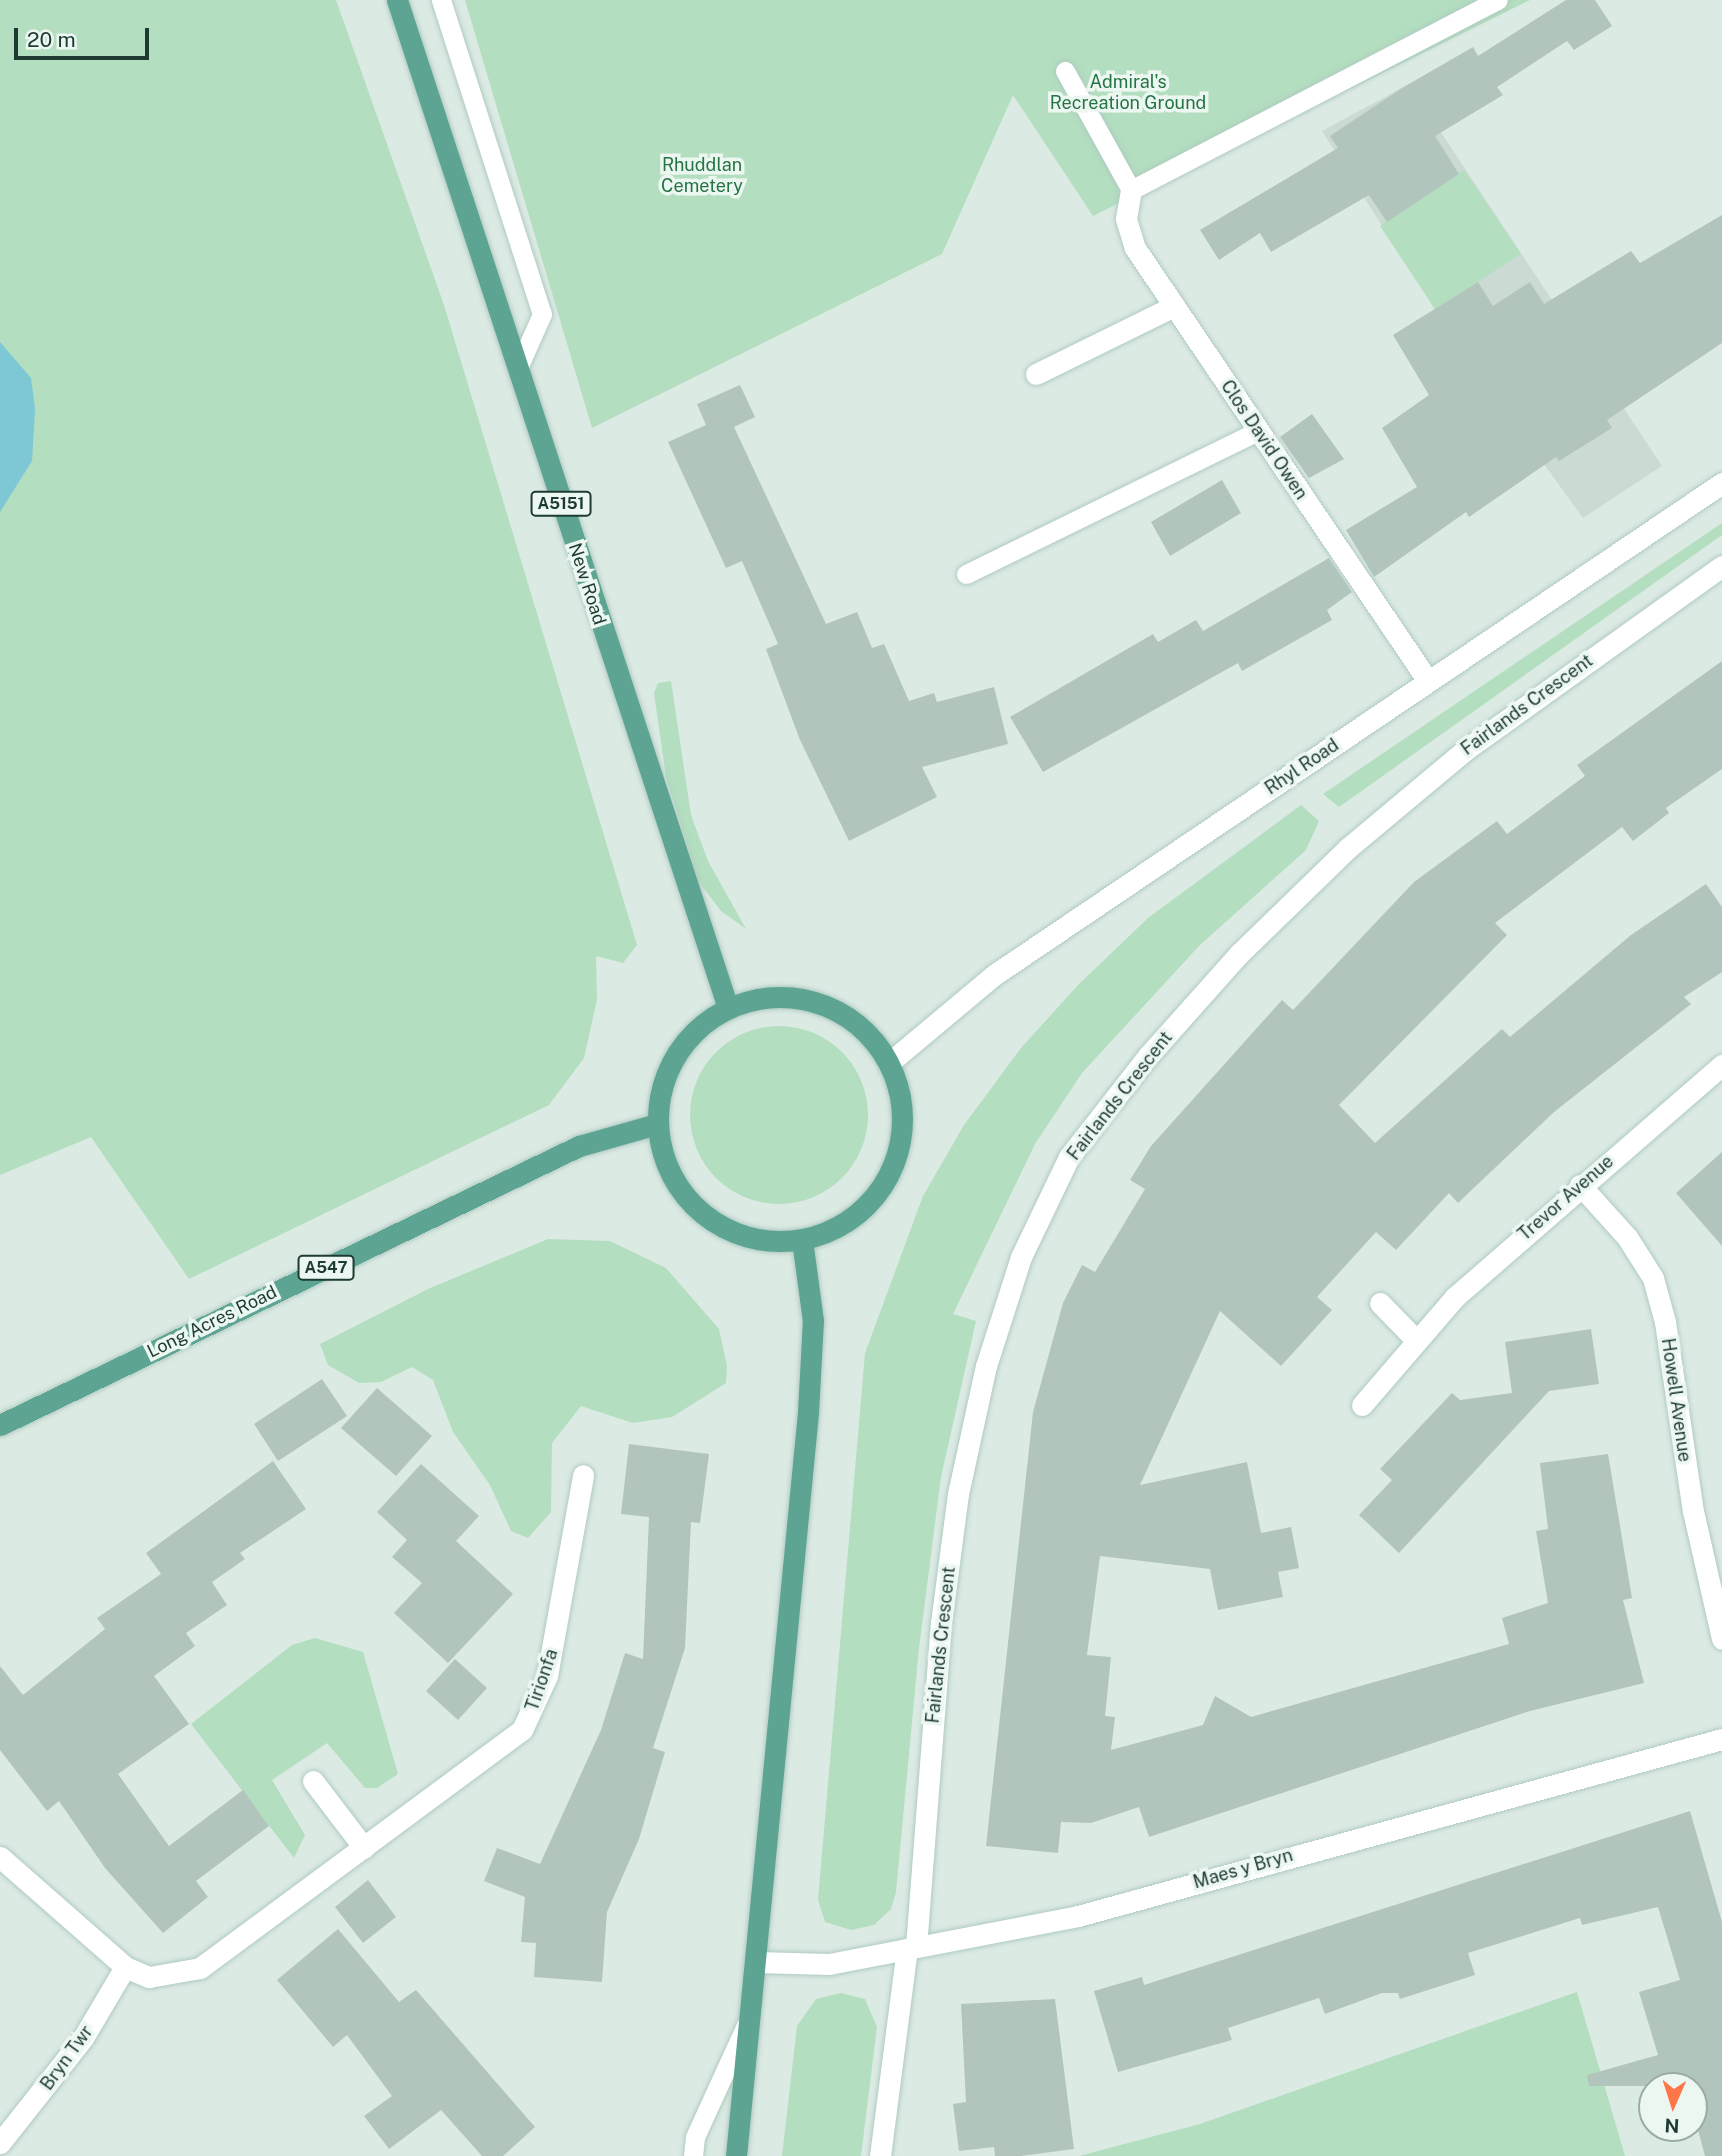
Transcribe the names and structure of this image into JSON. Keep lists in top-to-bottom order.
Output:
{
  "streets": {
    "main road": [
      "A5151",
      "New Road",
      "A547",
      "Long Acres Road"
    ],
    "street": [
      "Clos David Owen",
      "Fairlands Crescent",
      "Rhyl Road",
      "Trevor Avenue",
      "Howell Avenue",
      "Tirionfa",
      "Maes y Bryn",
      "Bryn Twr"
    ]
  },
  "crossings": [
    ["Clos David Owen", "Rhyl Road"],
    ["New Road", "Rhyl Road"],
    ["New Road", "Long Acres Road"],
    ["Fairlands Crescent", "Maes y Bryn"],
    ["Rhyl Road", "Long Acres Road"],
    ["Trevor Avenue", "Howell Avenue"],
    ["Tirionfa", "Bryn Twr"]
  ],
  "parks": ["Admiral's Recreation Ground", "Rhuddlan Cemetery"],
  "scale_bar": "20 m",
  "north": "bottom"
}
